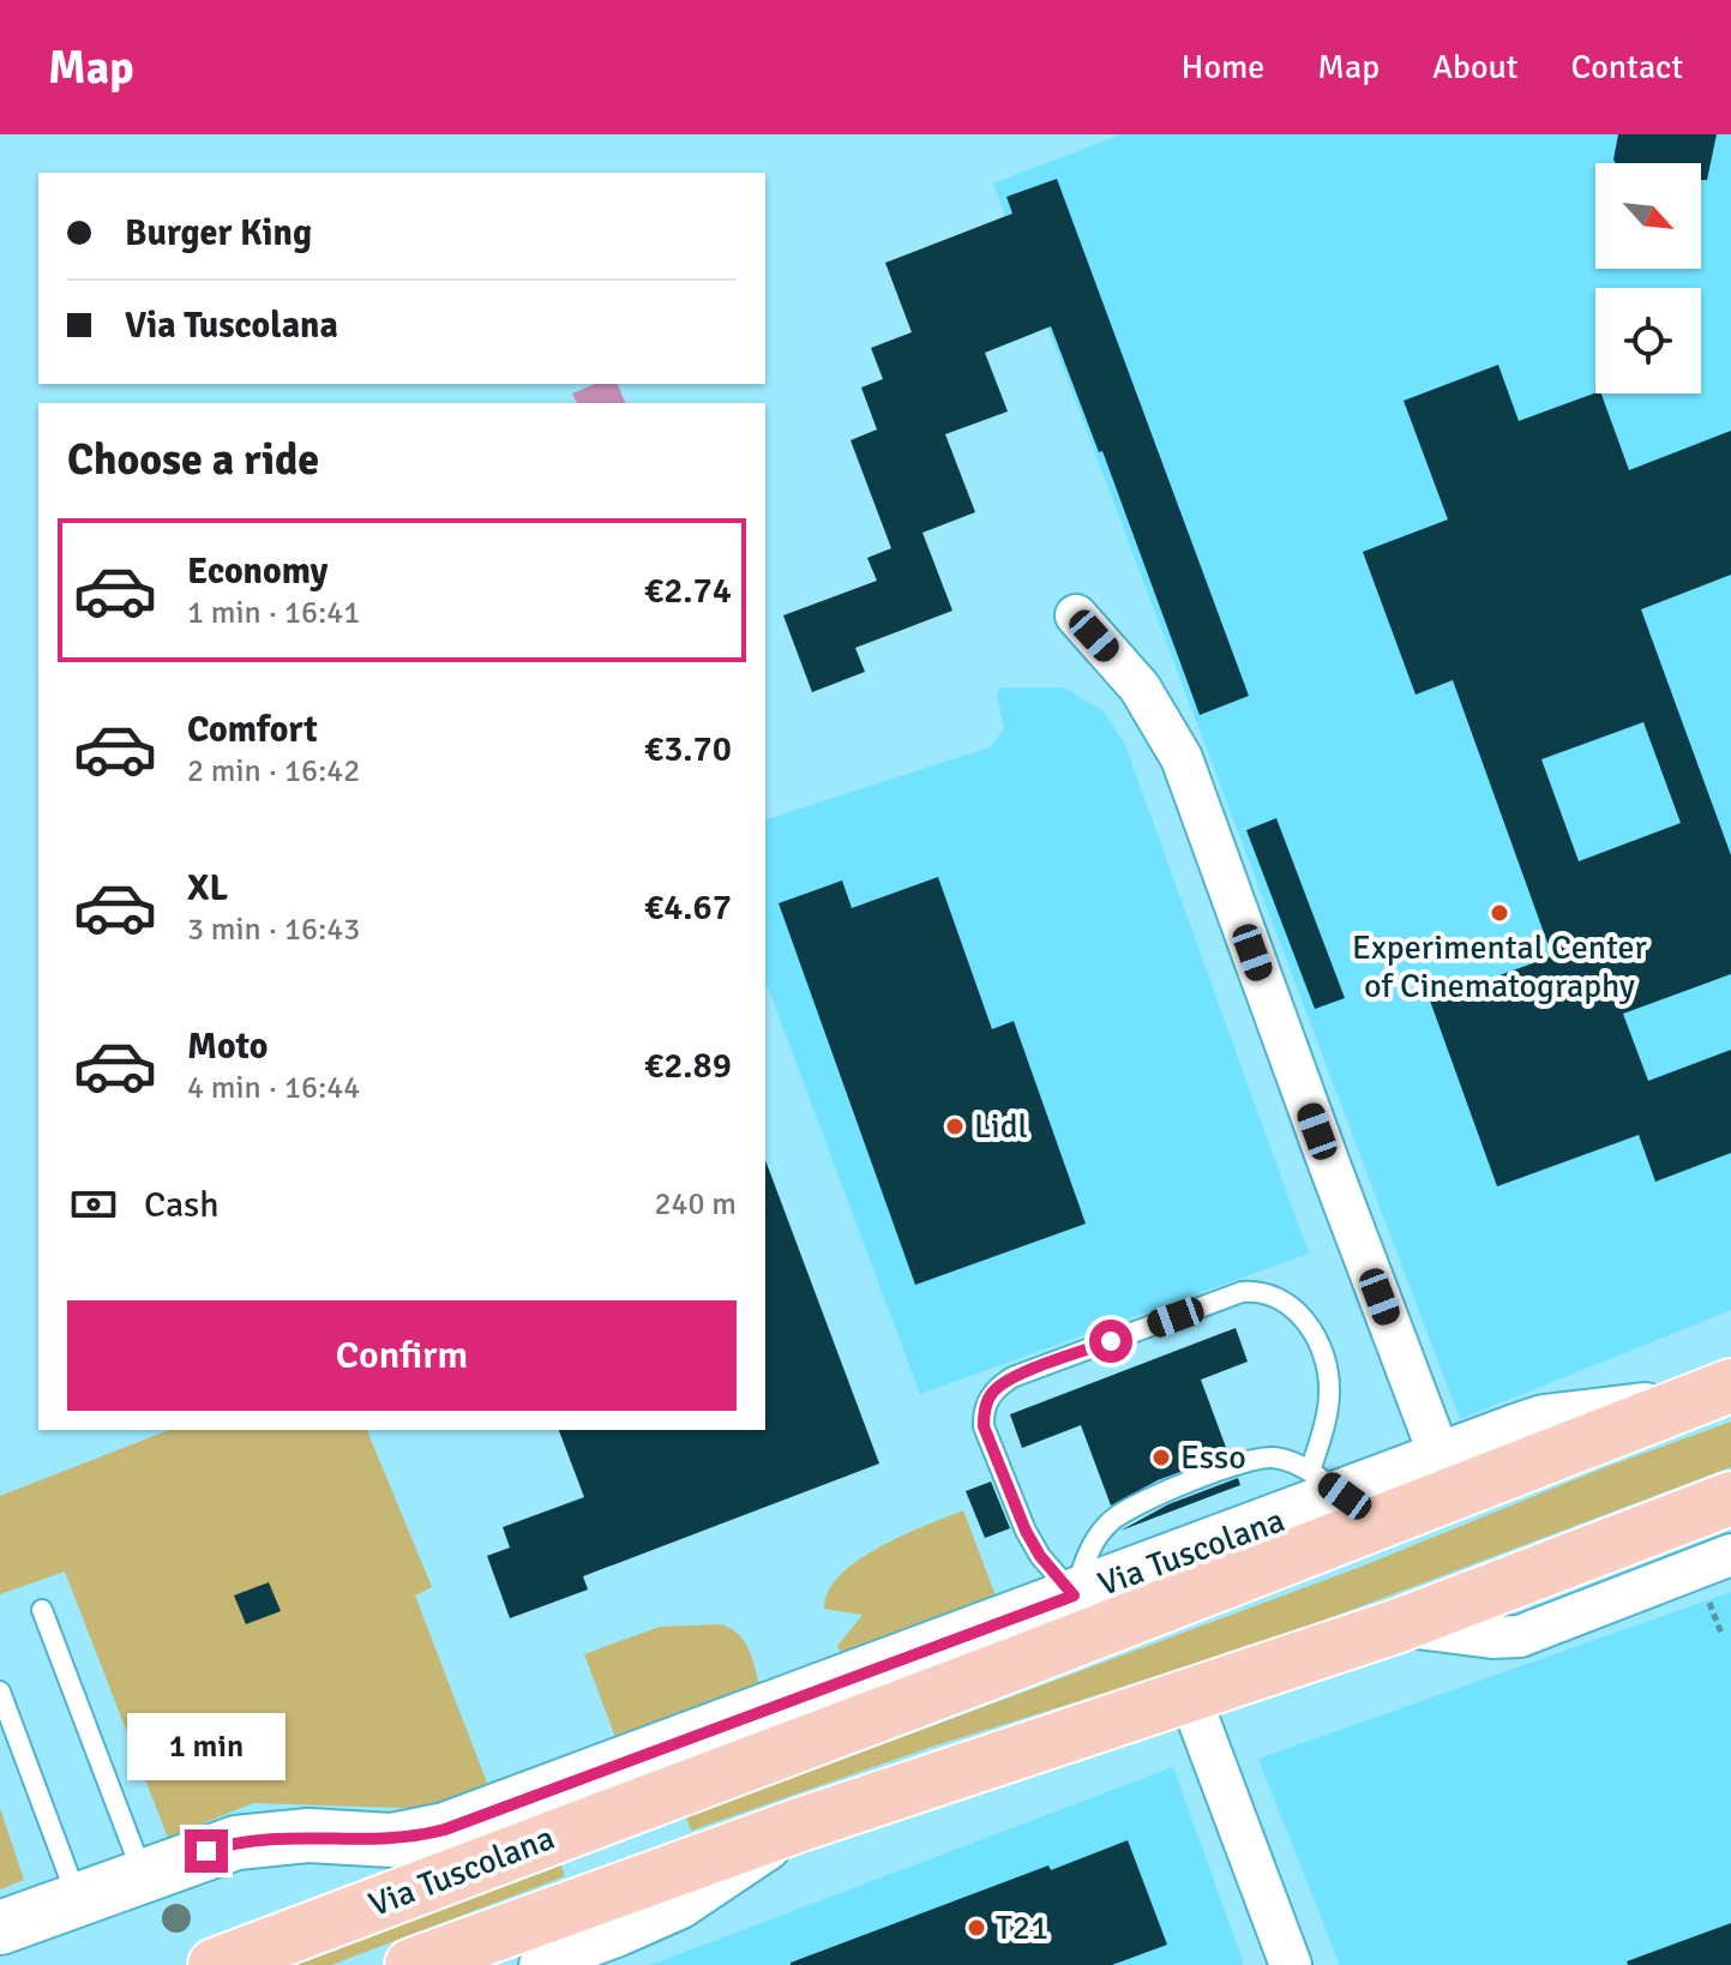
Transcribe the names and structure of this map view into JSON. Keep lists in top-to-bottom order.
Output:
{
  "streets": {
    "main road": ["Via Tuscolana"]
  },
  "places": [
    "Experimental Center of Cinematography",
    "Lidl",
    "Esso",
    "T21"
  ],
  "north": "bottom right",
  "page": {
    "header": "Map",
    "nav": [
      "Home",
      "Map",
      "About",
      "Contact"
    ],
    "banner": ["Burger King", "Via Tuscolana"],
    "heading": "Choose a ride",
    "list": [
      {
        "name": "Economy",
        "note": "1 min · 16:41",
        "value": "€2.74"
      },
      {
        "name": "Comfort",
        "note": "2 min · 16:42",
        "value": "€3.70"
      },
      {
        "name": "XL",
        "note": "3 min · 16:43",
        "value": "€4.67"
      },
      {
        "name": "Moto",
        "note": "4 min · 16:44",
        "value": "€2.89"
      }
    ],
    "pay": ["Cash", "240 m"],
    "buttons": "Confirm",
    "bubble": "1 min"
  }
}
